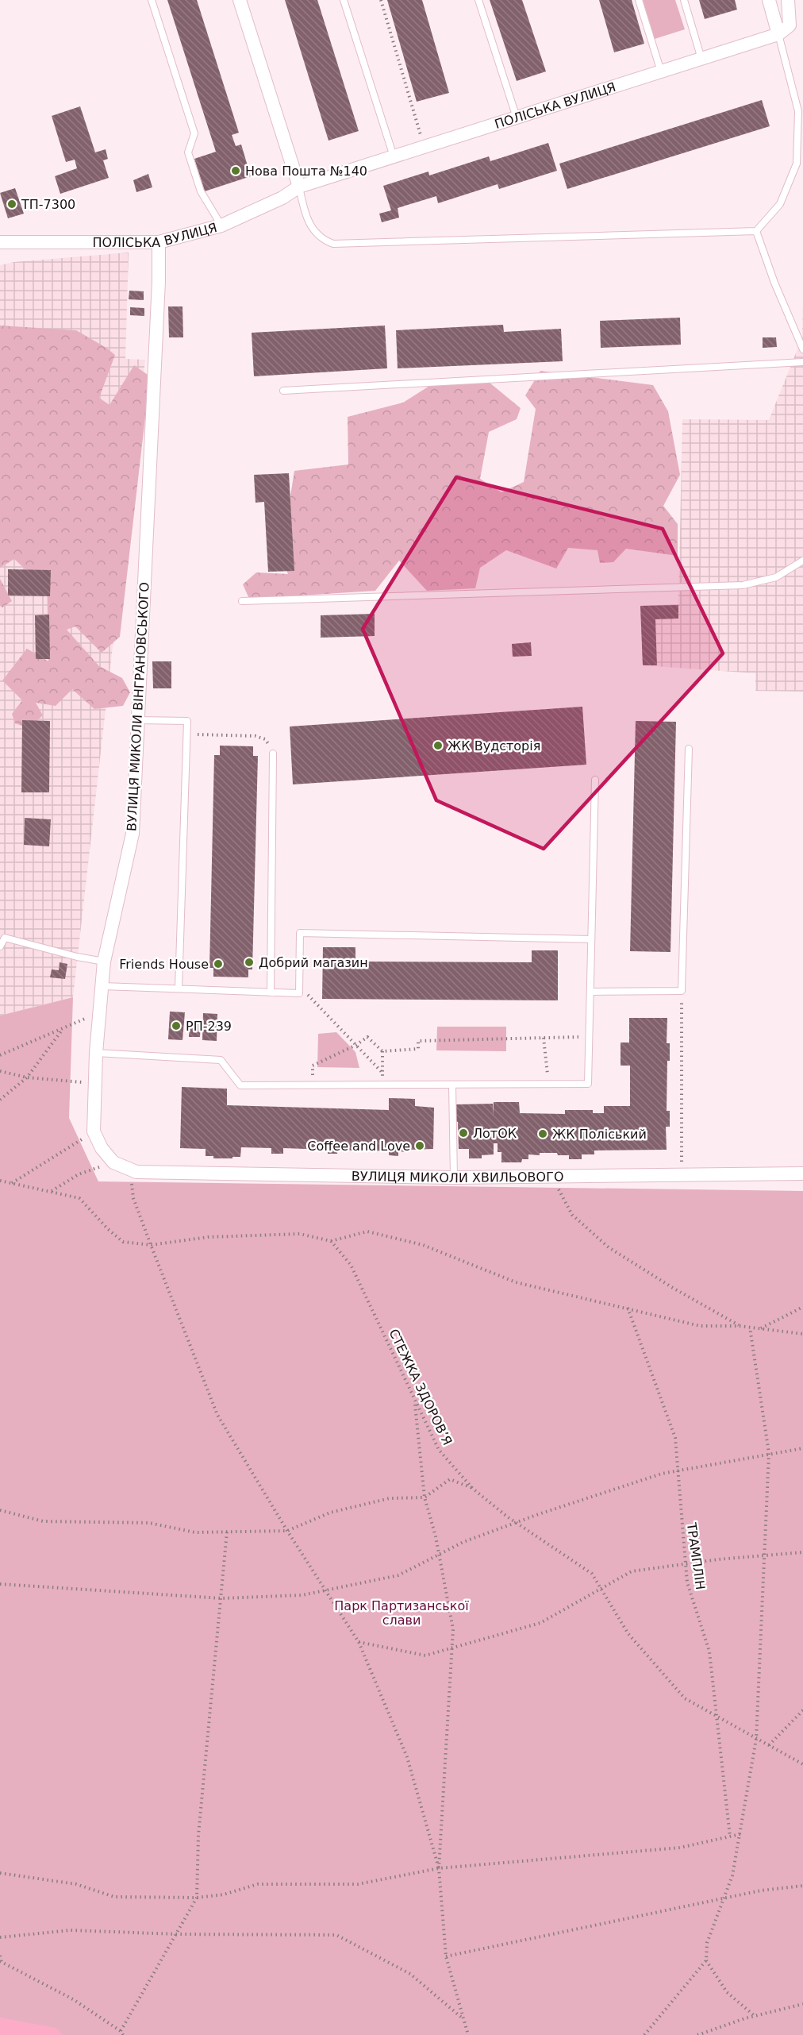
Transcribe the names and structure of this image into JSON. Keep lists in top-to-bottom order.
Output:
{
  "streets": {
    "street": ["ПОЛІСЬКА ВУЛИЦЯ", "ВУЛИЦЯ МИКОЛИ ВІНГРАНОВСЬКОГО", "ВУЛИЦЯ МИКОЛИ ХВИЛЬОВОГО"],
    "path": ["СТЕЖКА ЗДОРОВ’Я", "ТРАМПЛІН"]
  },
  "crossings": [
    ["ПОЛІСЬКА ВУЛИЦЯ", "ВУЛИЦЯ МИКОЛИ ВІНГРАНОВСЬКОГО"],
    ["СТЕЖКА ЗДОРОВ’Я", "ТРАМПЛІН"]
  ],
  "parks": ["Парк Партизанської слави"],
  "places": [
    "Нова Пошта №140",
    "ТП-7300",
    "ЖК Вудсторія",
    "Добрий магазин",
    "Friends House",
    "РП-239",
    "ЛотОК",
    "ЖК Поліський",
    "Coffee and Love"
  ]
}
